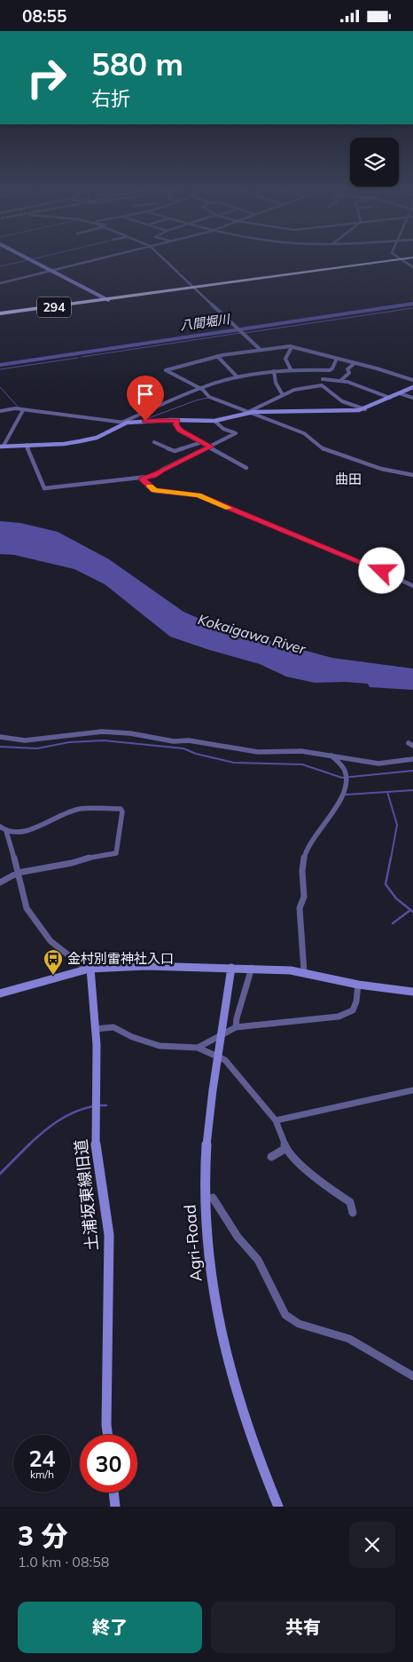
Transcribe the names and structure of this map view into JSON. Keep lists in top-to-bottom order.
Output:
{
  "streets": {
    "highway": ["294"],
    "street": ["土浦坂東線旧道", "Agri-Road"]
  },
  "districts": ["曲田"],
  "water": ["八間堀川", "Kokaigawa River"],
  "places": {
    "bus stop": ["金村別雷神社入口"]
  },
  "page": {
    "status": "08:55",
    "turn": ["580 m", "右折"],
    "speed": "24 km/h",
    "limit": "30",
    "heading": ["3 分", "1.0 km · 08:58"],
    "buttons": ["終了", "共有"]
  }
}
